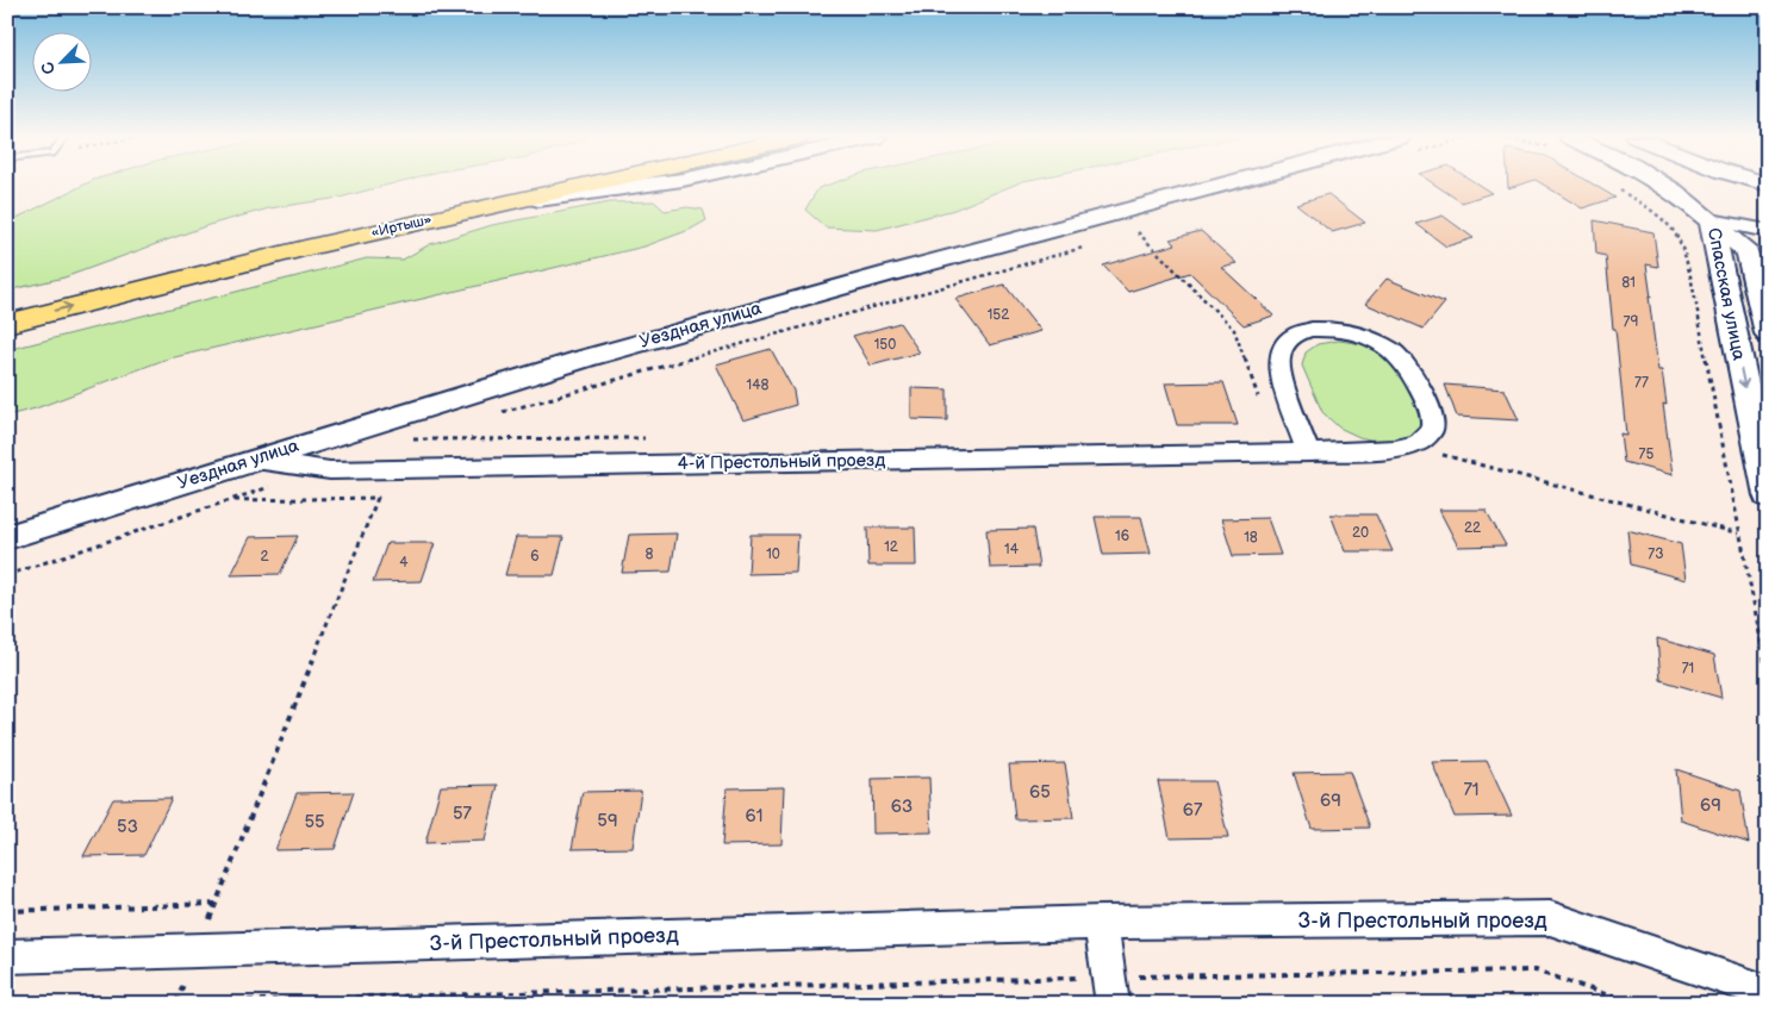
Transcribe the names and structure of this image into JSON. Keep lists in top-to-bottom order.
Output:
{
  "streets": {
    "highway": ["«Иртыш»"],
    "street": [
      "Спасская улица",
      "Уездная улица",
      "4-й Престольный проезд",
      "3-й Престольный проезд"
    ]
  },
  "crossings": [
    ["Уездная улица", "4-й Престольный проезд"]
  ],
  "house_numbers": [
    "81",
    "152",
    "79",
    "150",
    "77",
    "148",
    "75",
    "22",
    "20",
    "16",
    "18",
    "12",
    "14",
    "8",
    "10",
    "73",
    "2",
    "6",
    "4",
    "71",
    "71",
    "65",
    "69",
    "69",
    "63",
    "67",
    "57",
    "61",
    "59",
    "55",
    "53"
  ],
  "north": "bottom left"
}
